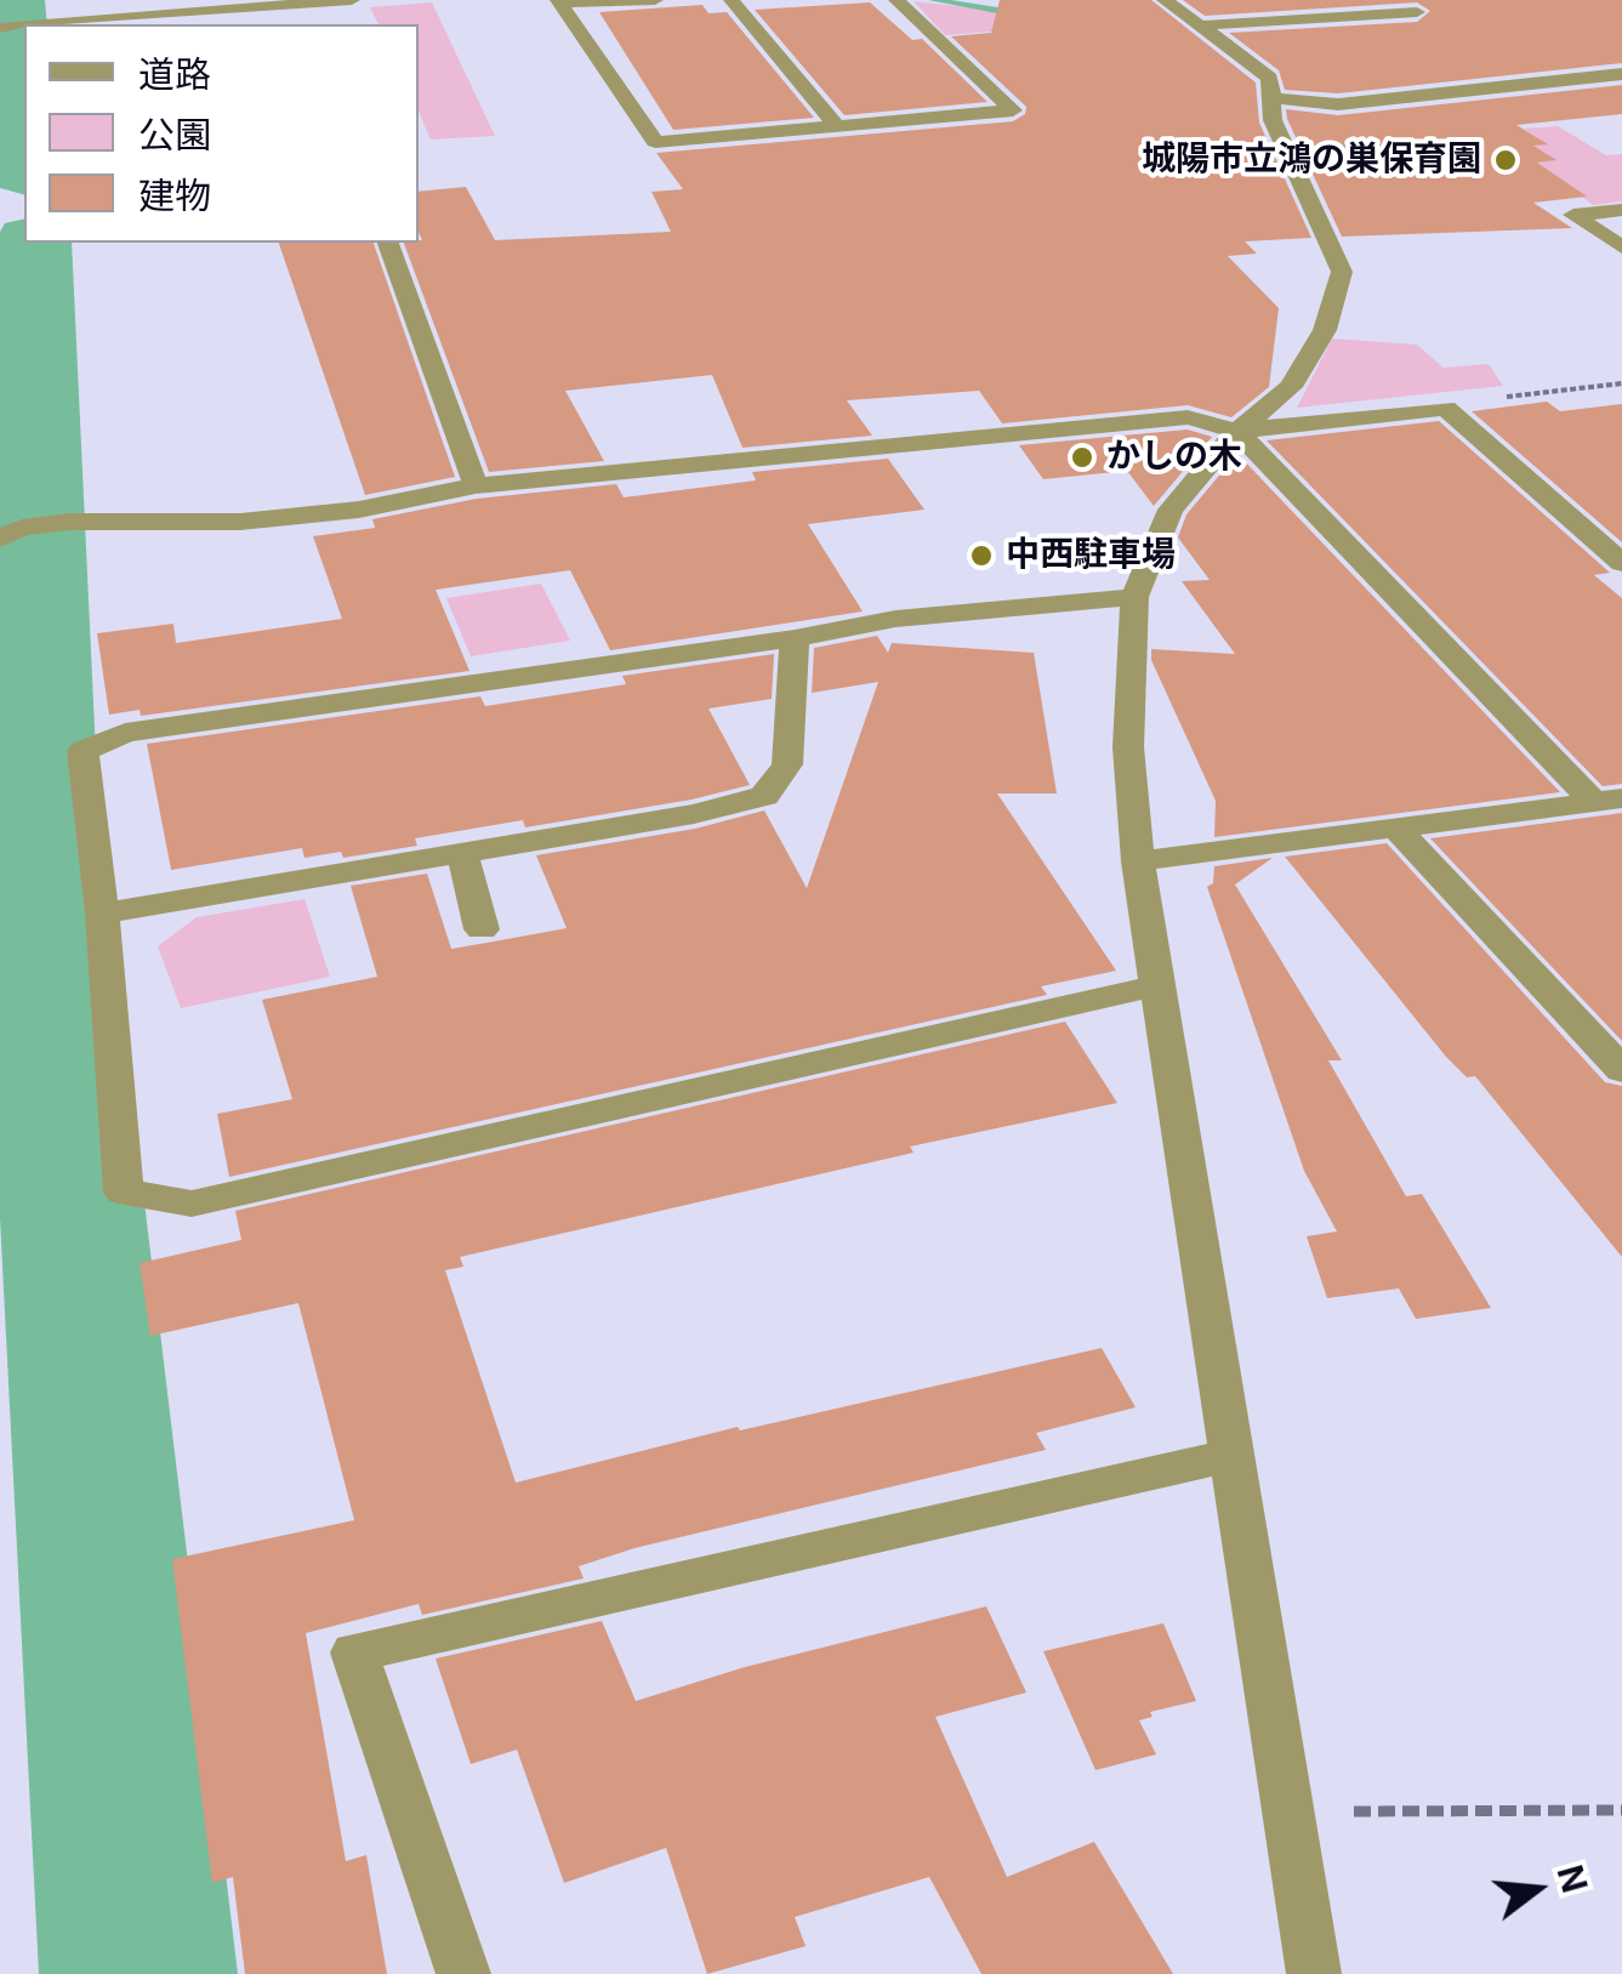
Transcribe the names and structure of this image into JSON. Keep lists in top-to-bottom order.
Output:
{
  "places": ["城陽市立鴻の巣保育園", "かしの木", "中西駐車場"],
  "legend": ["道路", "公園", "建物"],
  "north": "right"
}
